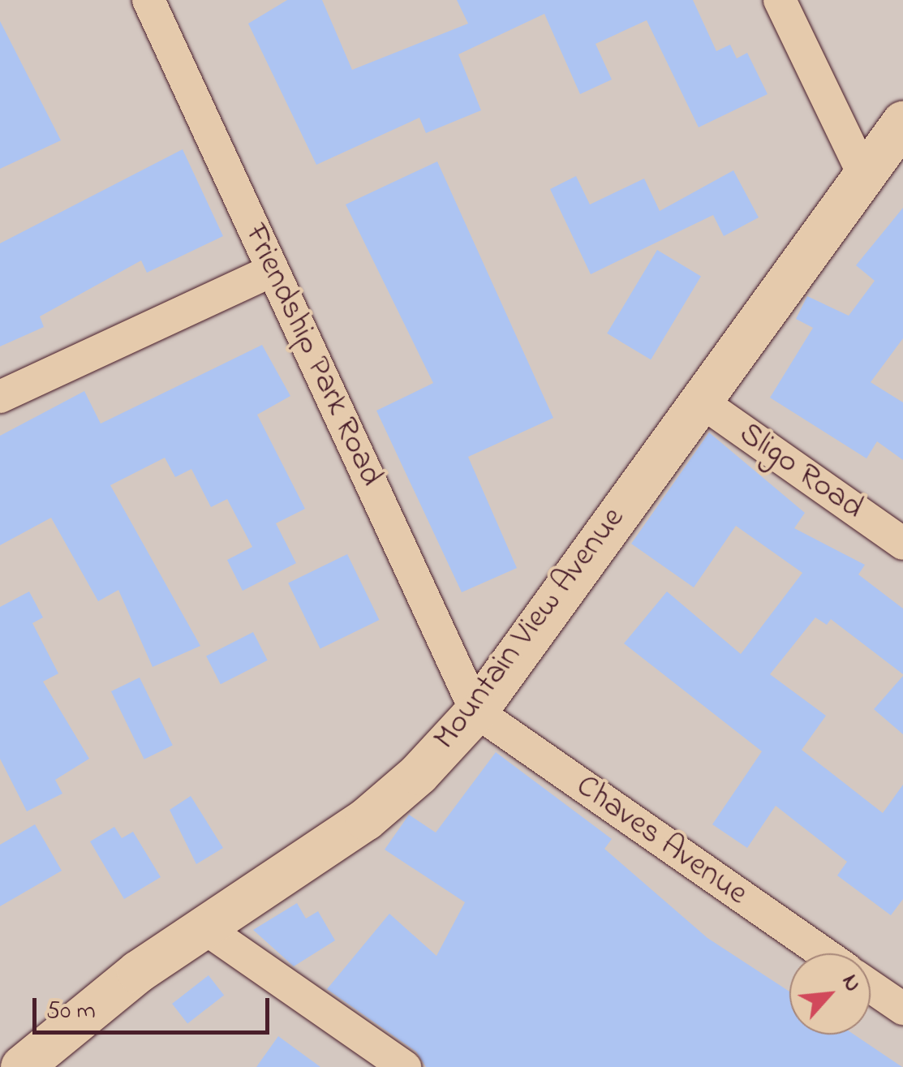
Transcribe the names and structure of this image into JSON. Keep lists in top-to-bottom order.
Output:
{
  "streets": {
    "main road": ["Mountain View Avenue"],
    "street": ["Friendship Park Road", "Sligo Road", "Chaves Avenue"]
  },
  "crossings": [
    ["Friendship Park Road", "Mountain View Avenue"],
    ["Friendship Park Road", "Chaves Avenue"],
    ["Sligo Road", "Mountain View Avenue"],
    ["Mountain View Avenue", "Chaves Avenue"]
  ],
  "scale_bar": "50 m",
  "north": "top right"
}
